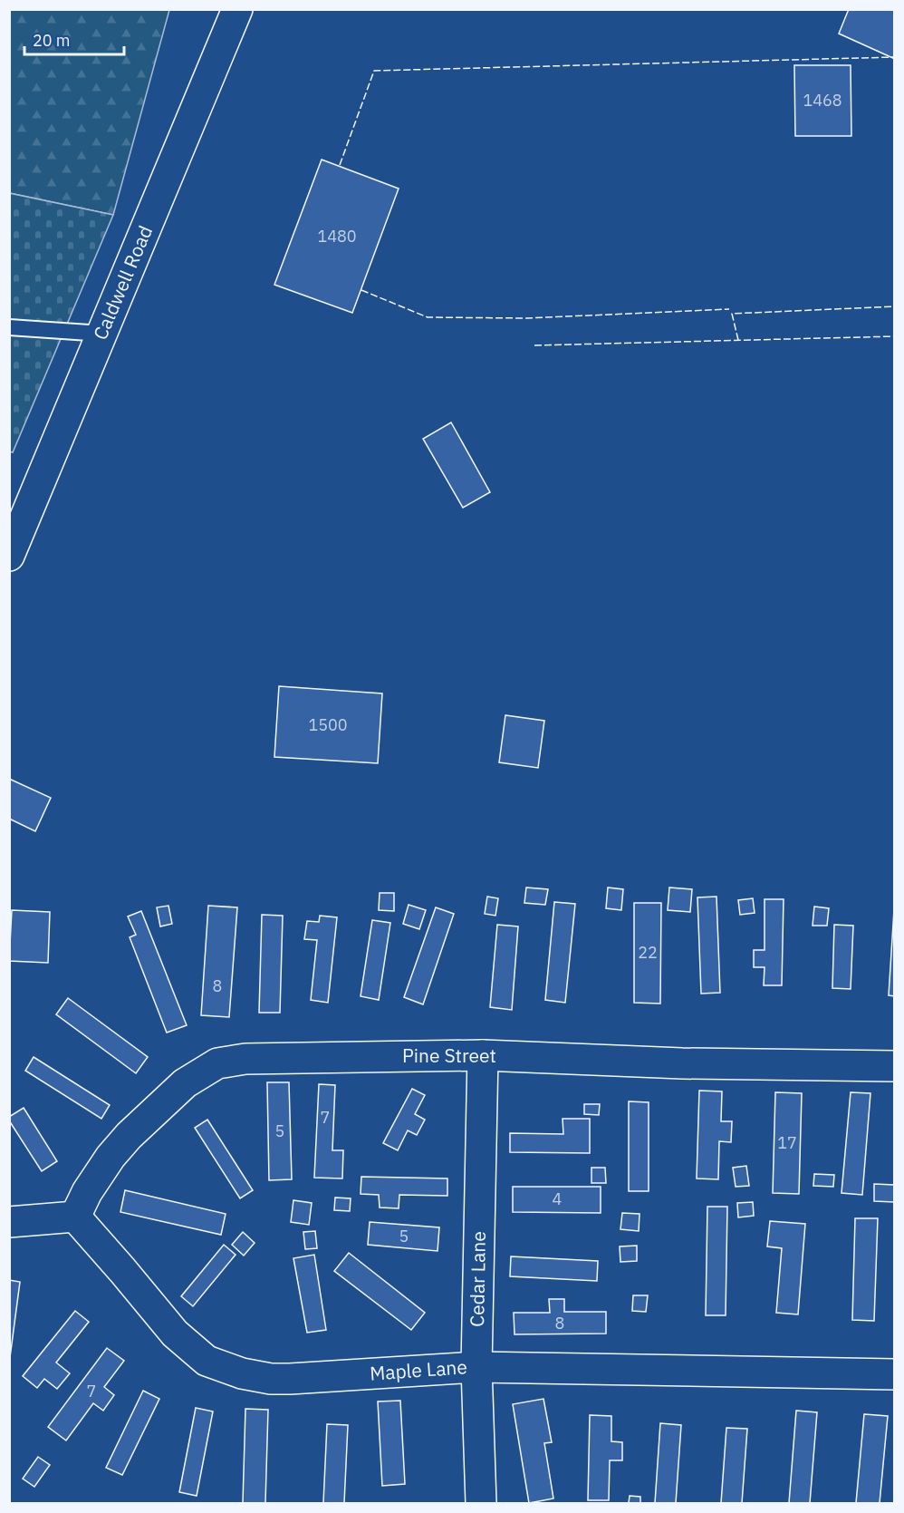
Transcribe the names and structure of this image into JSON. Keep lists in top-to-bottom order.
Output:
{
  "streets": {
    "street": [
      "Caldwell Road",
      "Pine Street",
      "Cedar Lane",
      "Maple Lane"
    ]
  },
  "crossings": [
    ["Pine Street", "Cedar Lane"],
    ["Pine Street", "Maple Lane"],
    ["Cedar Lane", "Maple Lane"]
  ],
  "house_numbers": [
    "1468",
    "1480",
    "1500",
    "22",
    "8",
    "7",
    "5",
    "17",
    "4",
    "5",
    "8",
    "7"
  ],
  "scale_bar": "20 m"
}
